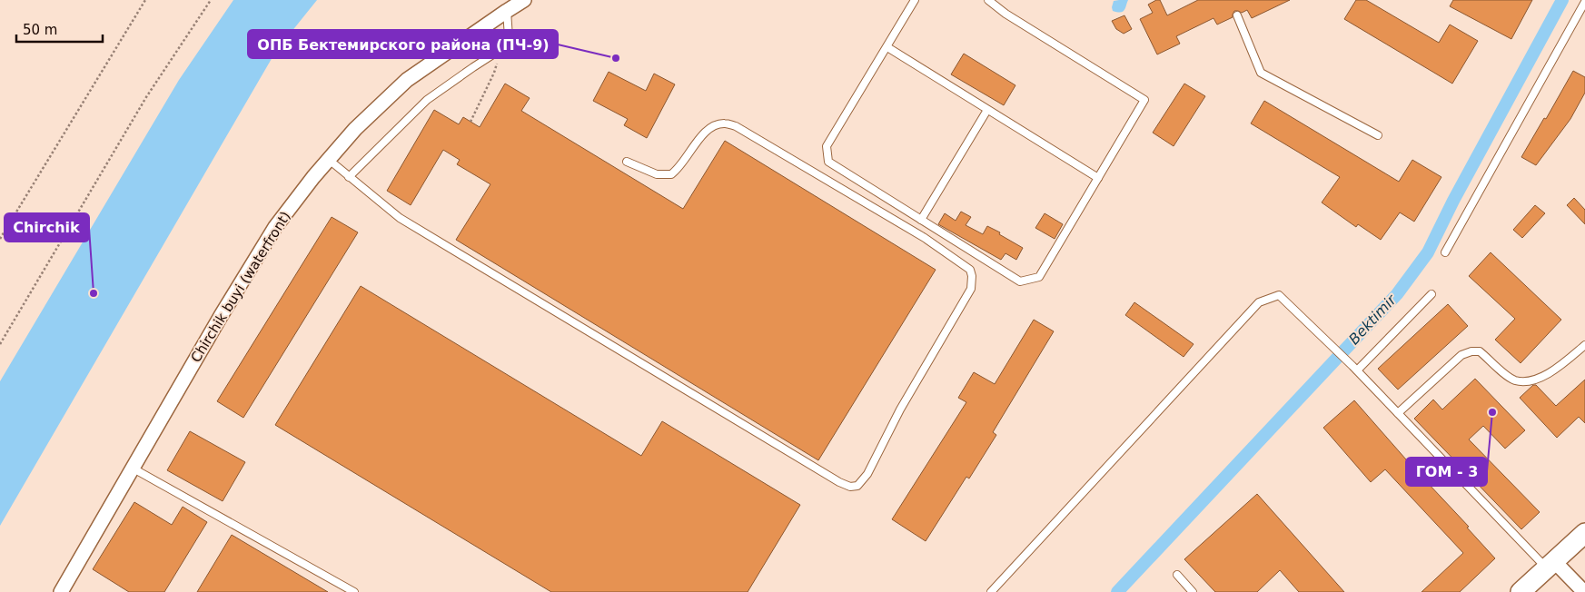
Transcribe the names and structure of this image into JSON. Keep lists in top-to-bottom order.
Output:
{
  "streets": {
    "street": ["Chirchik buyi (waterfront)"]
  },
  "water": ["Bektimir"],
  "places": ["ОПБ Бектемирского района (ПЧ-9)", "Chirchik", "ГОМ - 3"],
  "scale_bar": "50 m"
}
